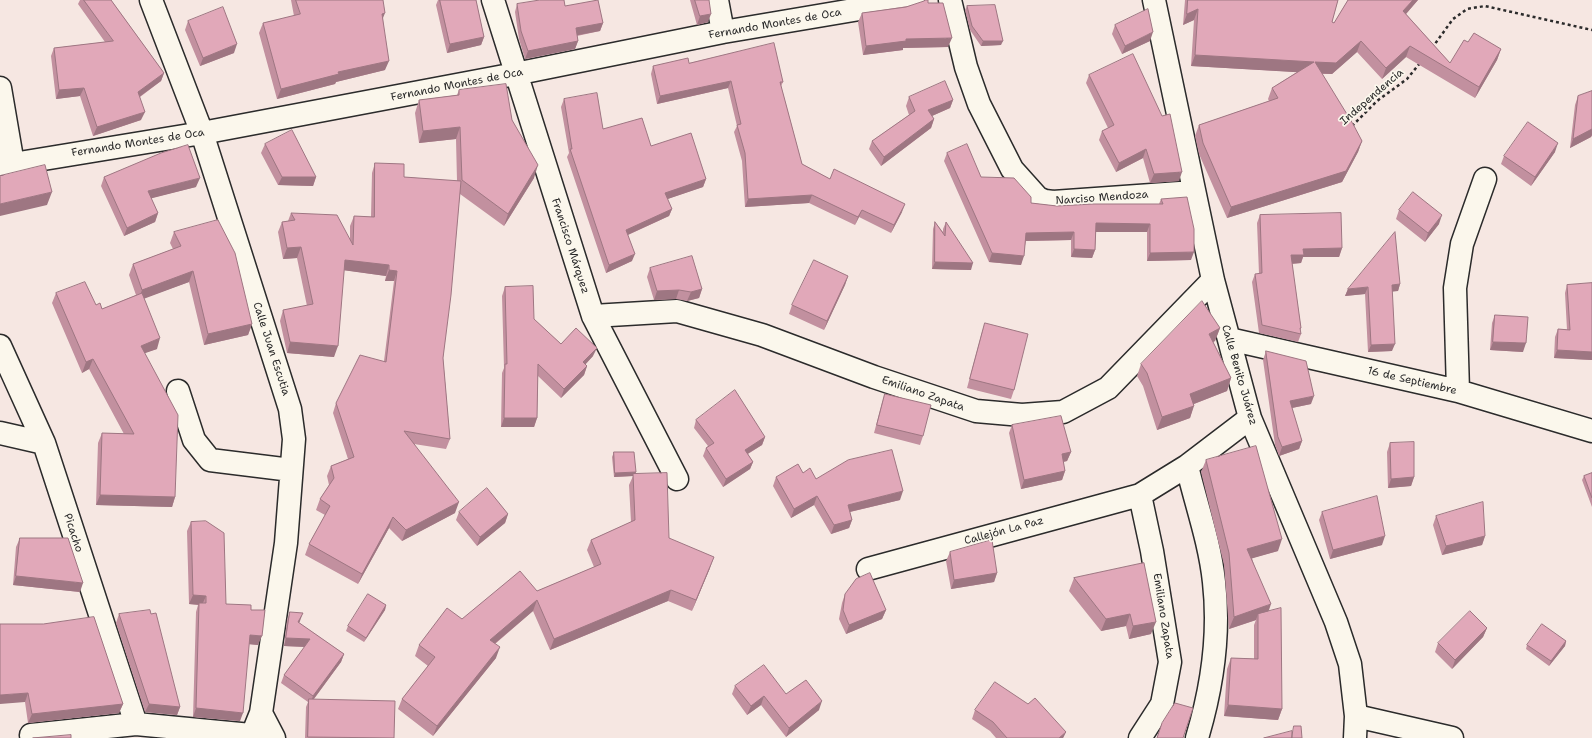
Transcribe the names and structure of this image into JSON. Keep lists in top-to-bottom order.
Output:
{
  "streets": {
    "street": [
      "Fernando Montes de Oca",
      "Narciso Mendoza",
      "Francisco Márquez",
      "Calle Juan Escutia",
      "Calle Benito Juárez",
      "16 de Septiembre",
      "Emiliano Zapata",
      "Callejón La Paz",
      "Picacho"
    ],
    "path": ["Independencia"]
  },
  "crossings": [
    ["Fernando Montes de Oca", "Francisco Márquez"],
    ["Fernando Montes de Oca", "Calle Juan Escutia"],
    ["Narciso Mendoza", "Calle Benito Juárez"],
    ["Francisco Márquez", "Emiliano Zapata"],
    ["Calle Benito Juárez", "16 de Septiembre"],
    ["Calle Benito Juárez", "Emiliano Zapata"],
    ["Emiliano Zapata", "Callejón La Paz"]
  ]
}
